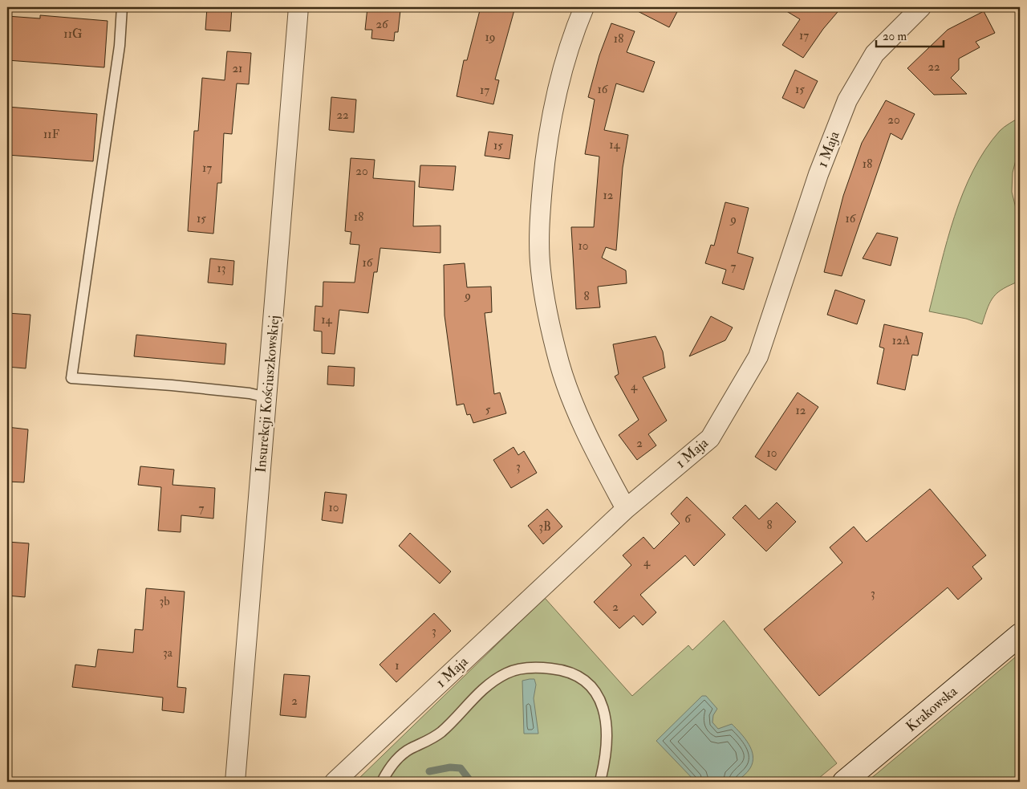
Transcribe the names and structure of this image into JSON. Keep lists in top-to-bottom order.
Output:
{
  "streets": {
    "street": ["1 Maja", "Insurekcji Kościuszkowskiej", "Krakowska"]
  },
  "house_numbers": [
    "26",
    "11G",
    "17",
    "19",
    "18",
    "22",
    "21",
    "16",
    "15",
    "17",
    "22",
    "20",
    "11F",
    "14",
    "15",
    "18",
    "17",
    "20",
    "12",
    "18",
    "15",
    "16",
    "9",
    "10",
    "16",
    "7",
    "13",
    "9",
    "8",
    "14",
    "12A",
    "4",
    "5",
    "12",
    "2",
    "10",
    "3",
    "10",
    "7",
    "6",
    "8",
    "3B",
    "4",
    "3",
    "3b",
    "2",
    "3",
    "3a",
    "1",
    "2"
  ],
  "scale_bar": "20 m"
}
